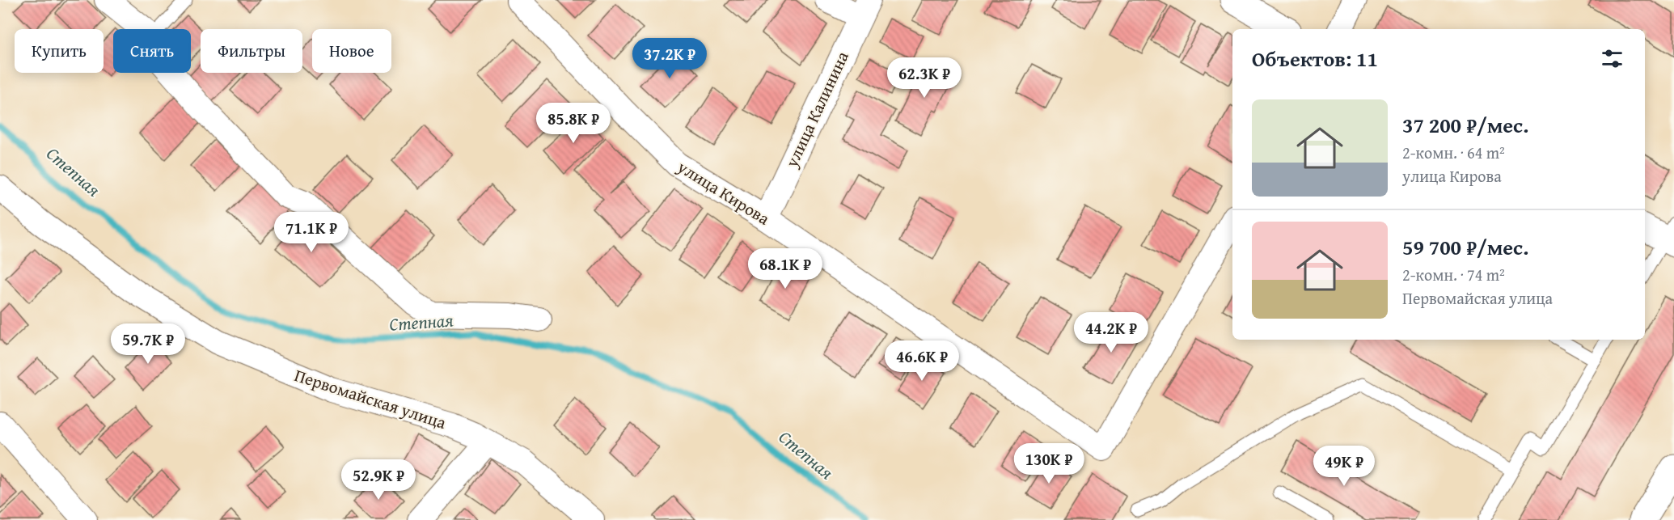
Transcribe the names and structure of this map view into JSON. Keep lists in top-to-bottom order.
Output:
{
  "streets": {
    "street": ["улица Калинина", "улица Кирова", "Первомайская улица"]
  },
  "crossings": [
    ["улица Калинина", "улица Кирова"]
  ],
  "water": ["Степная"],
  "page": {
    "chip": [
      "Купить",
      "Снять",
      "Фильтры",
      "Новое"
    ],
    "heading": "Объектов: 11",
    "price": [
      "37.2K ₽",
      "62.3K ₽",
      "85.8K ₽",
      "71.1K ₽",
      "68.1K ₽",
      "44.2K ₽",
      "59.7K ₽",
      "46.6K ₽",
      "130K ₽",
      "49K ₽",
      "52.9K ₽"
    ],
    "list": [
      {
        "name": "37 200 ₽/мес.",
        "note": "2-комн. · 64 m² · улица Кирова"
      },
      {
        "name": "59 700 ₽/мес.",
        "note": "2-комн. · 74 m² · Первомайская улица"
      }
    ]
  }
}
